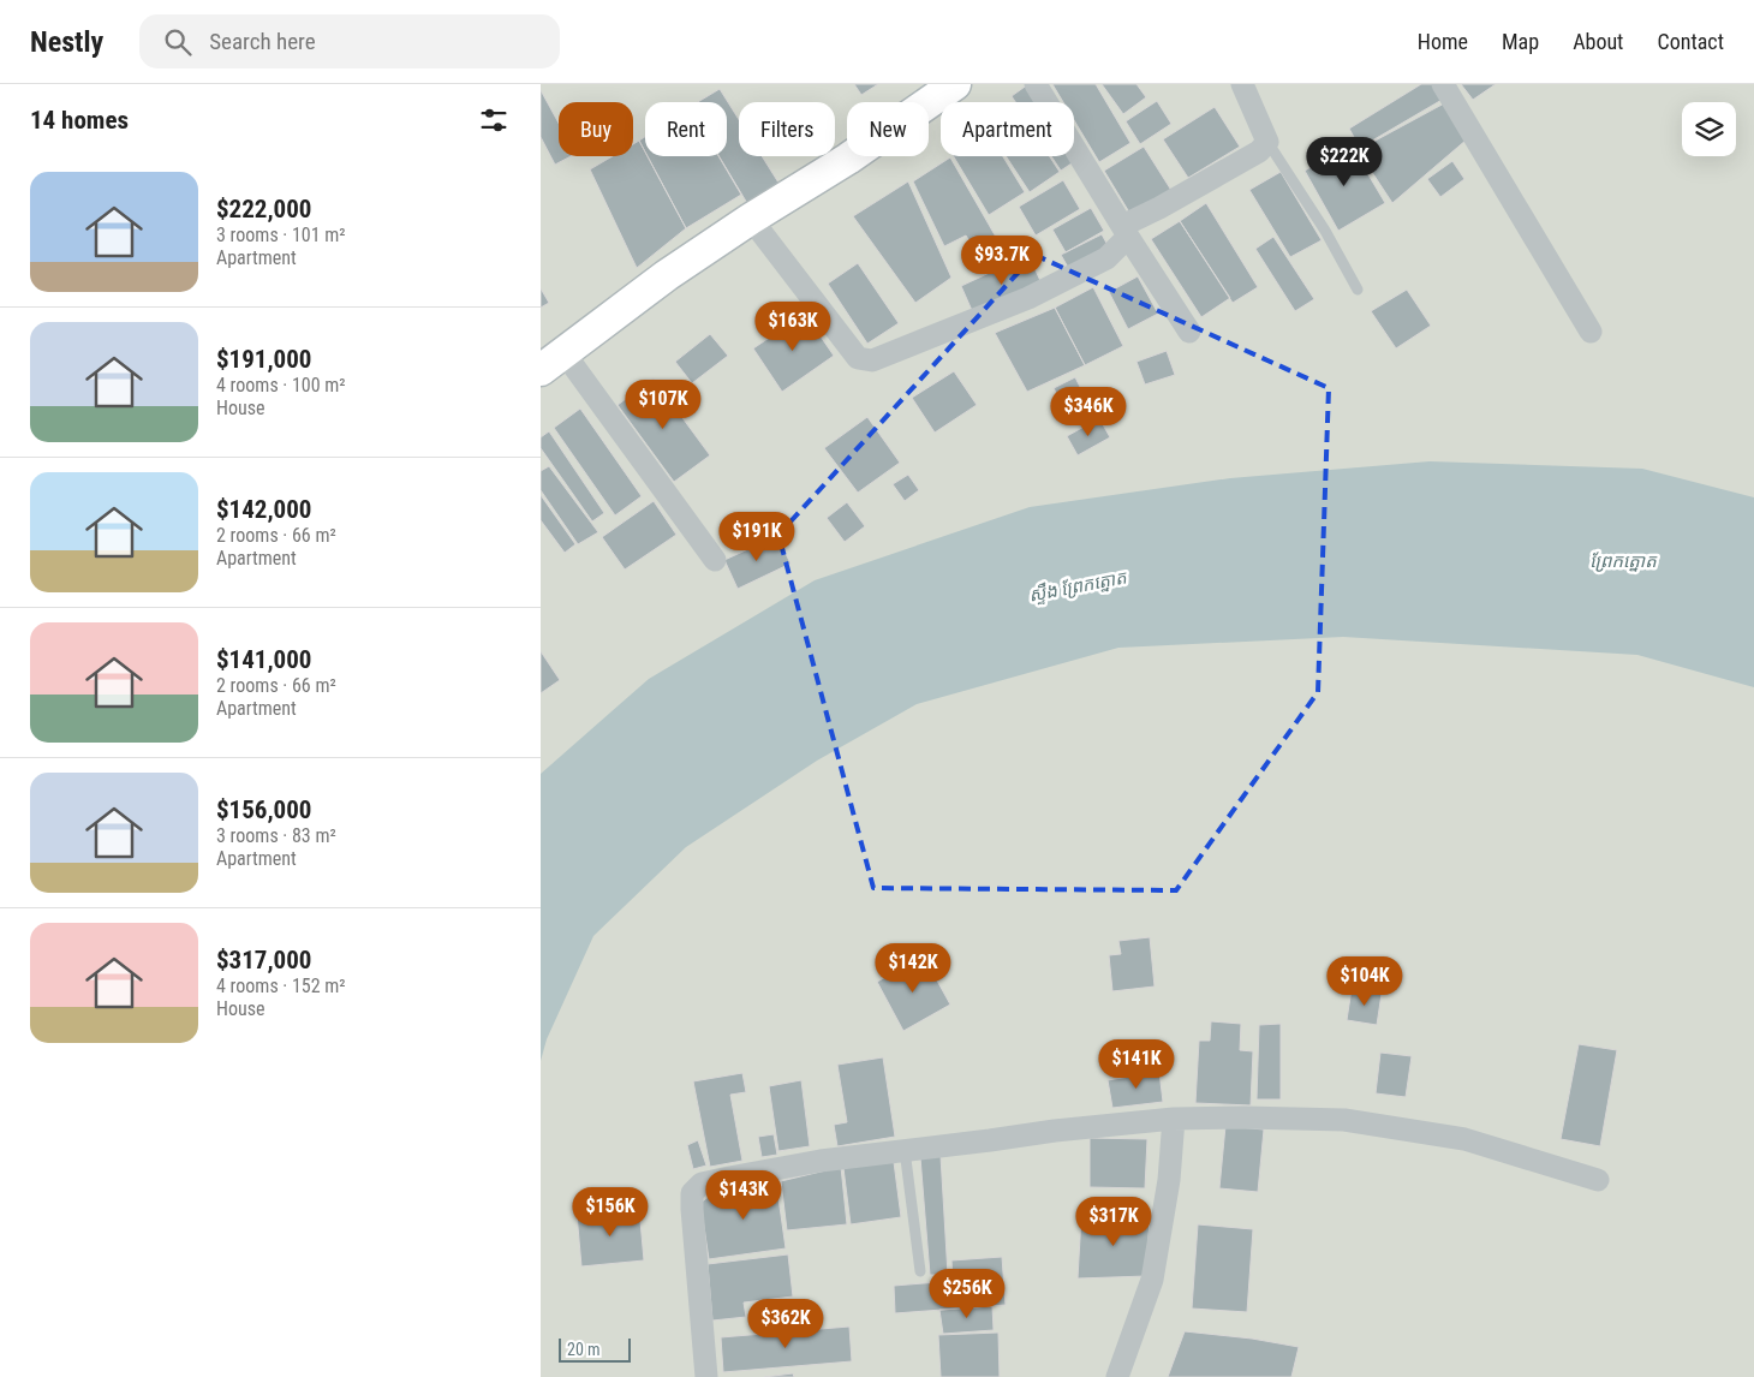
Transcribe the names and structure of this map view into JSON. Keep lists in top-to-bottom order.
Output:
{
  "water": ["ព្រែកត្នោត", "ស្ទឹង ព្រែកត្នោត"],
  "scale_bar": "20 m",
  "page": {
    "header": "Nestly",
    "search": "Search here",
    "nav": [
      "Home",
      "Map",
      "About",
      "Contact"
    ],
    "heading": "14 homes",
    "chip": [
      "Buy",
      "Rent",
      "Filters",
      "New",
      "Apartment"
    ],
    "price": [
      "$222K",
      "$93.7K",
      "$163K",
      "$107K",
      "$346K",
      "$191K",
      "$142K",
      "$104K",
      "$141K",
      "$143K",
      "$156K",
      "$317K",
      "$256K",
      "$362K"
    ],
    "list": [
      {
        "name": "$222,000",
        "note": "3 rooms · 101 m² · Apartment"
      },
      {
        "name": "$191,000",
        "note": "4 rooms · 100 m² · House"
      },
      {
        "name": "$142,000",
        "note": "2 rooms · 66 m² · Apartment"
      },
      {
        "name": "$141,000",
        "note": "2 rooms · 66 m² · Apartment"
      },
      {
        "name": "$156,000",
        "note": "3 rooms · 83 m² · Apartment"
      },
      {
        "name": "$317,000",
        "note": "4 rooms · 152 m² · House"
      }
    ],
    "scale": "20 m"
  }
}
